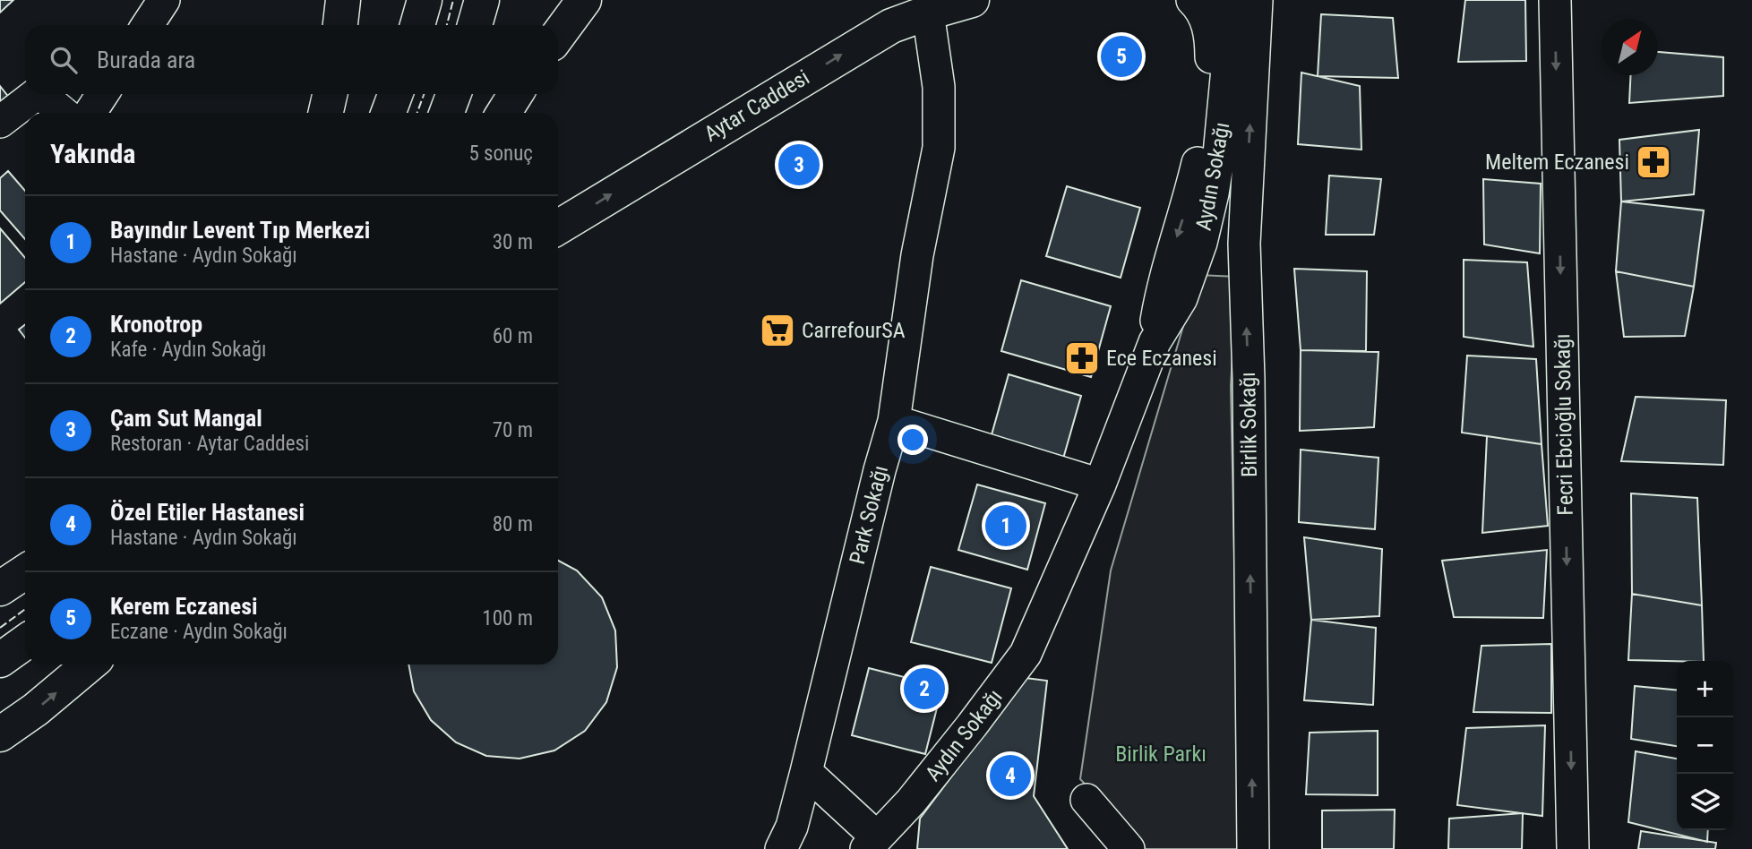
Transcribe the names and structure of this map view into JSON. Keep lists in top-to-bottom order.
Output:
{
  "streets": {
    "main road": ["Aytar Caddesi"],
    "street": [
      "Aydın Sokağı",
      "Birlik Sokağı",
      "Fecri Ebcioğlu Sokağı",
      "Park Sokağı"
    ]
  },
  "crossings": [
    ["Aytar Caddesi", "Park Sokağı"]
  ],
  "one_way": ["Aytar Caddesi", "Birlik Sokağı", "Fecri Ebcioğlu Sokağı"],
  "parks": ["Birlik Parkı"],
  "places": {
    "pharmacy": ["Meltem Eczanesi", "Ece Eczanesi"],
    "supermarket": ["CarrefourSA"]
  },
  "north": "top right",
  "page": {
    "search": "Burada ara",
    "pins": [
      "5",
      "3",
      "1",
      "2",
      "4"
    ],
    "heading": ["Yakında", "5 sonuç"],
    "list": [
      {
        "mark": "1",
        "name": "Bayındır Levent Tıp Merkezi",
        "note": "Hastane · Aydın Sokağı",
        "value": "30 m"
      },
      {
        "mark": "2",
        "name": "Kronotrop",
        "note": "Kafe · Aydın Sokağı",
        "value": "60 m"
      },
      {
        "mark": "3",
        "name": "Çam Sut Mangal",
        "note": "Restoran · Aytar Caddesi",
        "value": "70 m"
      },
      {
        "mark": "4",
        "name": "Özel Etiler Hastanesi",
        "note": "Hastane · Aydın Sokağı",
        "value": "80 m"
      },
      {
        "mark": "5",
        "name": "Kerem Eczanesi",
        "note": "Eczane · Aydın Sokağı",
        "value": "100 m"
      }
    ],
    "map_buttons": ["+", "−"]
  }
}
